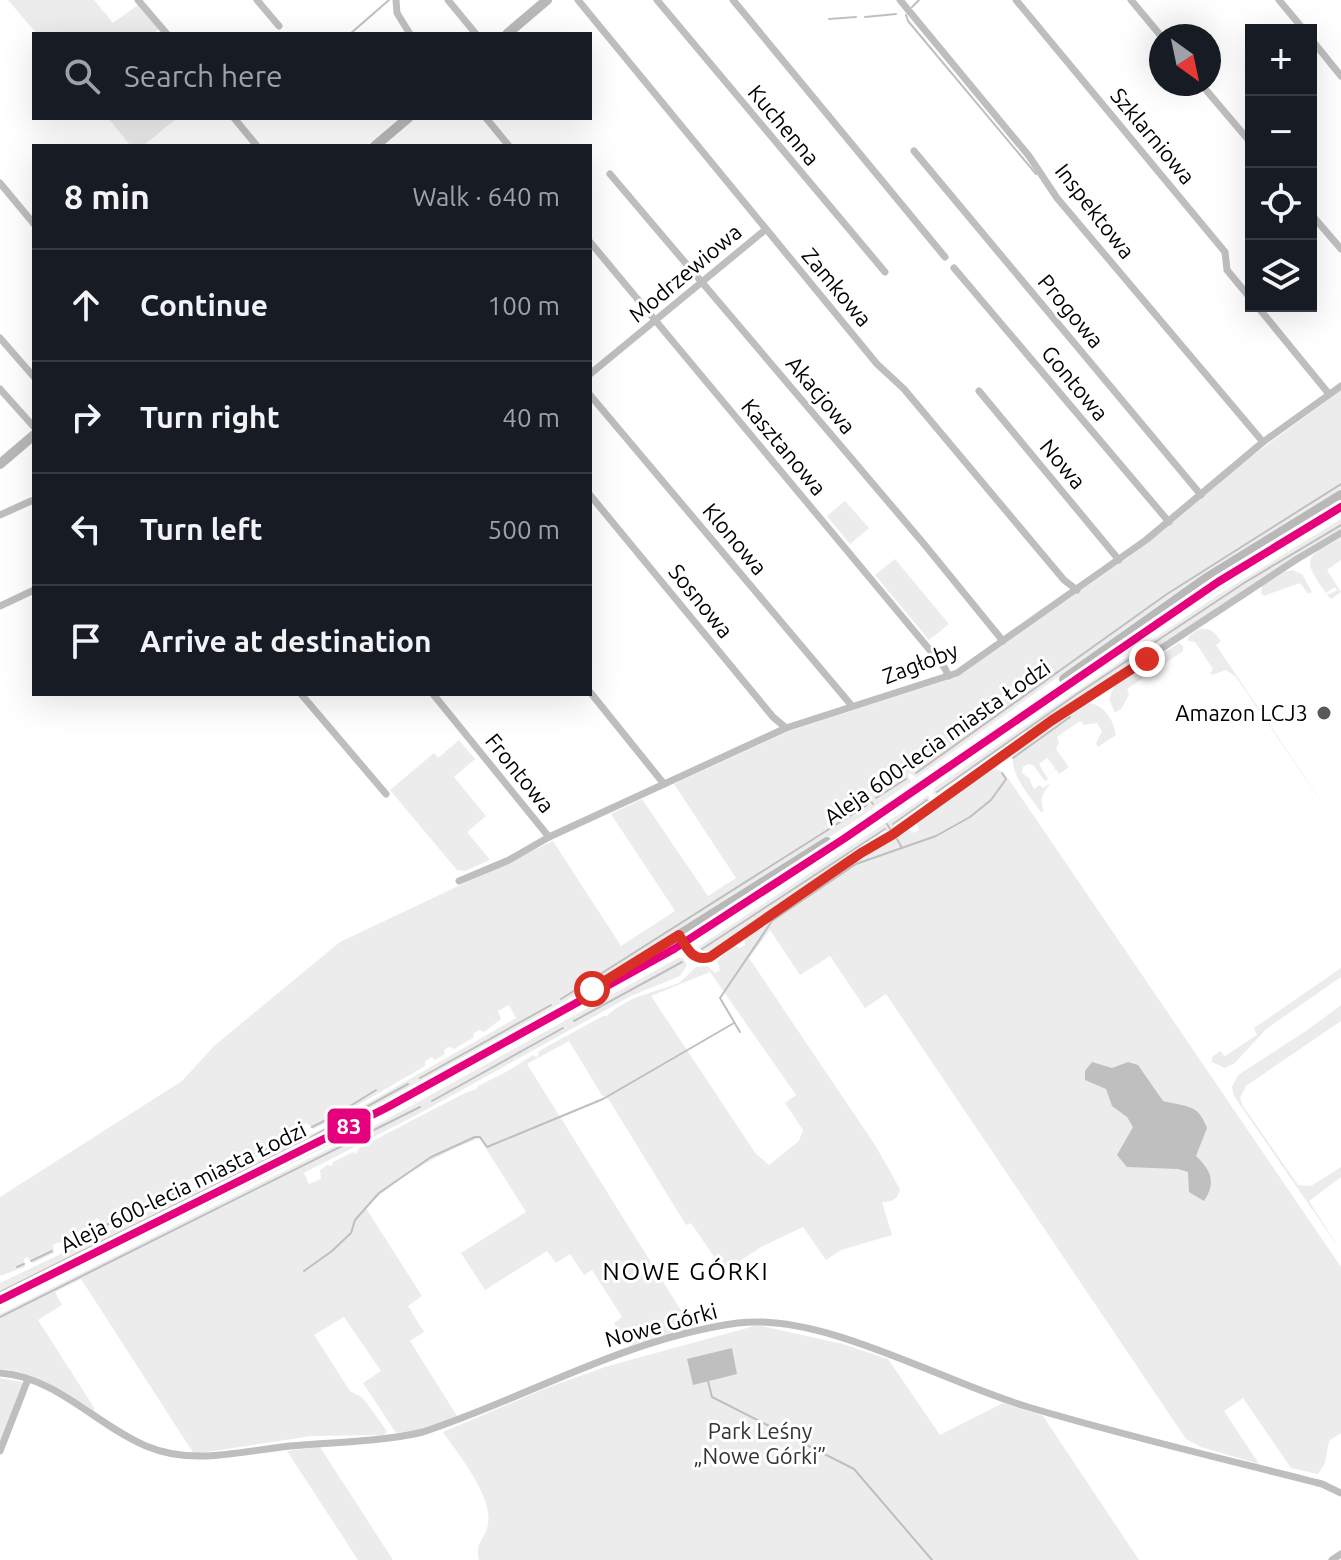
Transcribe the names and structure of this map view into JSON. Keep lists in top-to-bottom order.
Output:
{
  "streets": {
    "main road": ["Aleja 600-lecia miasta Łodzi"],
    "street": [
      "Kuchenna",
      "Szklarniowa",
      "Inspektowa",
      "Modrzewiowa",
      "Zamkowa",
      "Progowa",
      "Gontowa",
      "Akacjowa",
      "Kasztanowa",
      "Nowa",
      "Klonowa",
      "Sosnowa",
      "Zagłoby",
      "Frontowa",
      "Nowe Górki"
    ]
  },
  "crossings": [
    ["Inspektowa", "Zagłoby"],
    ["Modrzewiowa", "Zamkowa"],
    ["Modrzewiowa", "Akacjowa"],
    ["Modrzewiowa", "Kasztanowa"],
    ["Zamkowa", "Zagłoby"],
    ["Progowa", "Zagłoby"],
    ["Gontowa", "Zagłoby"],
    ["Akacjowa", "Zagłoby"],
    ["Kasztanowa", "Zagłoby"],
    ["Nowa", "Zagłoby"],
    ["Klonowa", "Zagłoby"],
    ["Sosnowa", "Zagłoby"],
    ["Zagłoby", "Frontowa"]
  ],
  "districts": ["NOWE GÓRKI"],
  "parks": ["Park Leśny „Nowe Górki”"],
  "places": ["Amazon LCJ3"],
  "lines": ["transit line 83"],
  "north": "bottom right",
  "page": {
    "map_buttons": ["+", "−"],
    "search": "Search here",
    "heading": ["8 min", "Walk · 640 m"],
    "list": [
      ["Continue", "100 m"],
      ["Turn right", "40 m"],
      ["Turn left", "500 m"],
      "Arrive at destination"
    ]
  }
}
